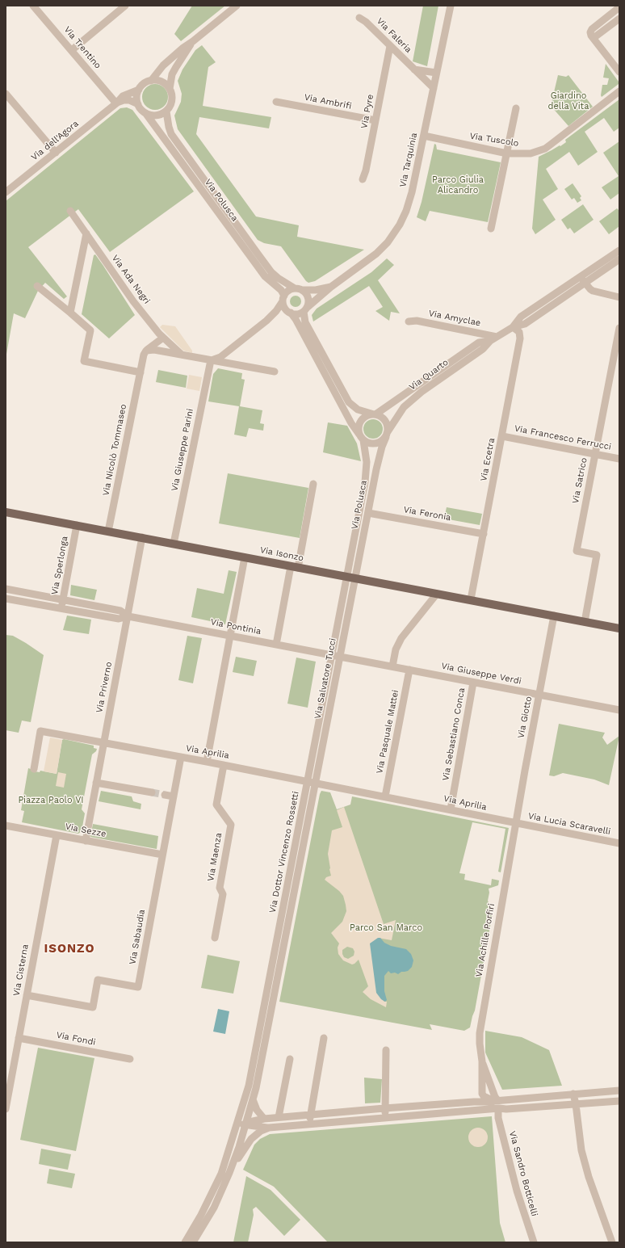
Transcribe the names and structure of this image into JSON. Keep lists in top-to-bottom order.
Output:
{
  "streets": {
    "main road": ["Via Isonzo"],
    "street": [
      "Via Faleria",
      "Via Trentino",
      "Via Ambrifi",
      "Via Pyre",
      "Via Tuscolo",
      "Via dell'Agora",
      "Via Tarquinia",
      "Via Polusca",
      "Via Ada Negri",
      "Via Amyclae",
      "Via Quarto",
      "Via Francesco Ferrucci",
      "Via Nicolò Tommaseo",
      "Via Giuseppe Parini",
      "Via Ecetra",
      "Via Satrico",
      "Via Feronia",
      "Via Sperlonga",
      "Via Pontinia",
      "Via Giuseppe Verdi",
      "Via Salvatore Tucci",
      "Via Priverno",
      "Via Giotto",
      "Via Pasquale Mattei",
      "Via Sebastiano Conca",
      "Via Aprilia",
      "Via Lucia Scaravelli",
      "Via Sezze",
      "Via Dottor Vincenzo Rossetti",
      "Via Maenza",
      "Via Sabaudia",
      "Via Achille Porfiri",
      "Via Cisterna",
      "Via Fondi",
      "Via Sandro Botticelli"
    ]
  },
  "crossings": [
    ["Via Faleria", "Via Pyre"],
    ["Via Faleria", "Via Tarquinia"],
    ["Via Trentino", "Via dell'Agora"],
    ["Via Ambrifi", "Via Pyre"],
    ["Via Tuscolo", "Via Tarquinia"],
    ["Via dell'Agora", "Via Polusca"],
    ["Via Tarquinia", "Via Polusca"],
    ["Via Polusca", "Via Quarto"],
    ["Via Polusca", "Via Feronia"],
    ["Via Polusca", "Via Isonzo"],
    ["Via Polusca", "Via Salvatore Tucci"],
    ["Via Amyclae", "Via Quarto"],
    ["Via Quarto", "Via Ecetra"],
    ["Via Francesco Ferrucci", "Via Ecetra"],
    ["Via Francesco Ferrucci", "Via Satrico"],
    ["Via Nicolò Tommaseo", "Via Isonzo"],
    ["Via Giuseppe Parini", "Via Isonzo"],
    ["Via Ecetra", "Via Feronia"],
    ["Via Ecetra", "Via Isonzo"],
    ["Via Satrico", "Via Isonzo"],
    ["Via Isonzo", "Via Sperlonga"],
    ["Via Isonzo", "Via Salvatore Tucci"],
    ["Via Isonzo", "Via Priverno"],
    ["Via Isonzo", "Via Giotto"],
    ["Via Sperlonga", "Via Pontinia"],
    ["Via Pontinia", "Via Giuseppe Verdi"],
    ["Via Pontinia", "Via Salvatore Tucci"],
    ["Via Pontinia", "Via Priverno"],
    ["Via Giuseppe Verdi", "Via Salvatore Tucci"],
    ["Via Giuseppe Verdi", "Via Giotto"],
    ["Via Giuseppe Verdi", "Via Pasquale Mattei"],
    ["Via Giuseppe Verdi", "Via Sebastiano Conca"],
    ["Via Salvatore Tucci", "Via Aprilia"],
    ["Via Salvatore Tucci", "Via Dottor Vincenzo Rossetti"],
    ["Via Priverno", "Via Aprilia"],
    ["Via Priverno", "Via Sezze"],
    ["Via Giotto", "Via Aprilia"],
    ["Via Giotto", "Via Lucia Scaravelli"],
    ["Via Giotto", "Via Achille Porfiri"],
    ["Via Pasquale Mattei", "Via Aprilia"],
    ["Via Sebastiano Conca", "Via Aprilia"],
    ["Via Aprilia", "Via Lucia Scaravelli"],
    ["Via Aprilia", "Via Dottor Vincenzo Rossetti"],
    ["Via Aprilia", "Via Maenza"],
    ["Via Aprilia", "Via Sabaudia"],
    ["Via Aprilia", "Via Achille Porfiri"],
    ["Via Lucia Scaravelli", "Via Achille Porfiri"],
    ["Via Sezze", "Via Sabaudia"],
    ["Via Sezze", "Via Cisterna"],
    ["Via Sabaudia", "Via Cisterna"],
    ["Via Achille Porfiri", "Via Sandro Botticelli"],
    ["Via Cisterna", "Via Fondi"]
  ],
  "districts": ["ISONZO"],
  "parks": [
    "Giardino della Vita",
    "Parco Giulia Alicandro",
    "Piazza Paolo VI",
    "Parco San Marco"
  ]
}
